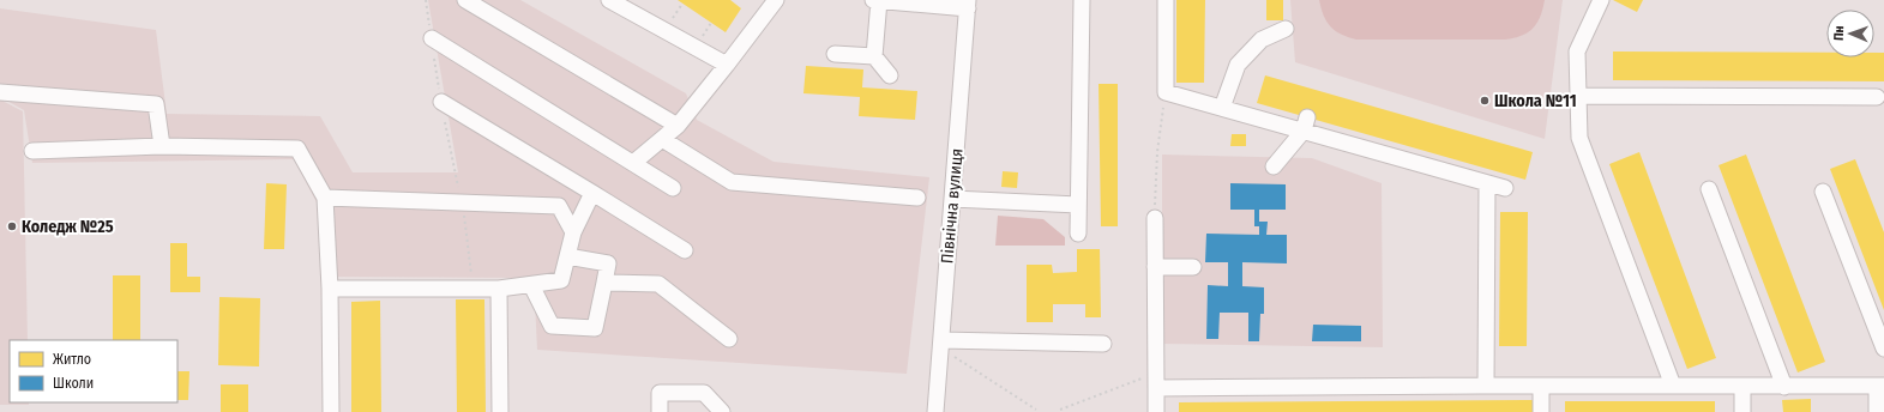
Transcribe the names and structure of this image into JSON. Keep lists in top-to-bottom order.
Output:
{
  "streets": {
    "street": ["Північна вулиця"]
  },
  "places": ["Школа №11", "Коледж №25"],
  "legend": ["Житло", "Школи"],
  "north": "left"
}
